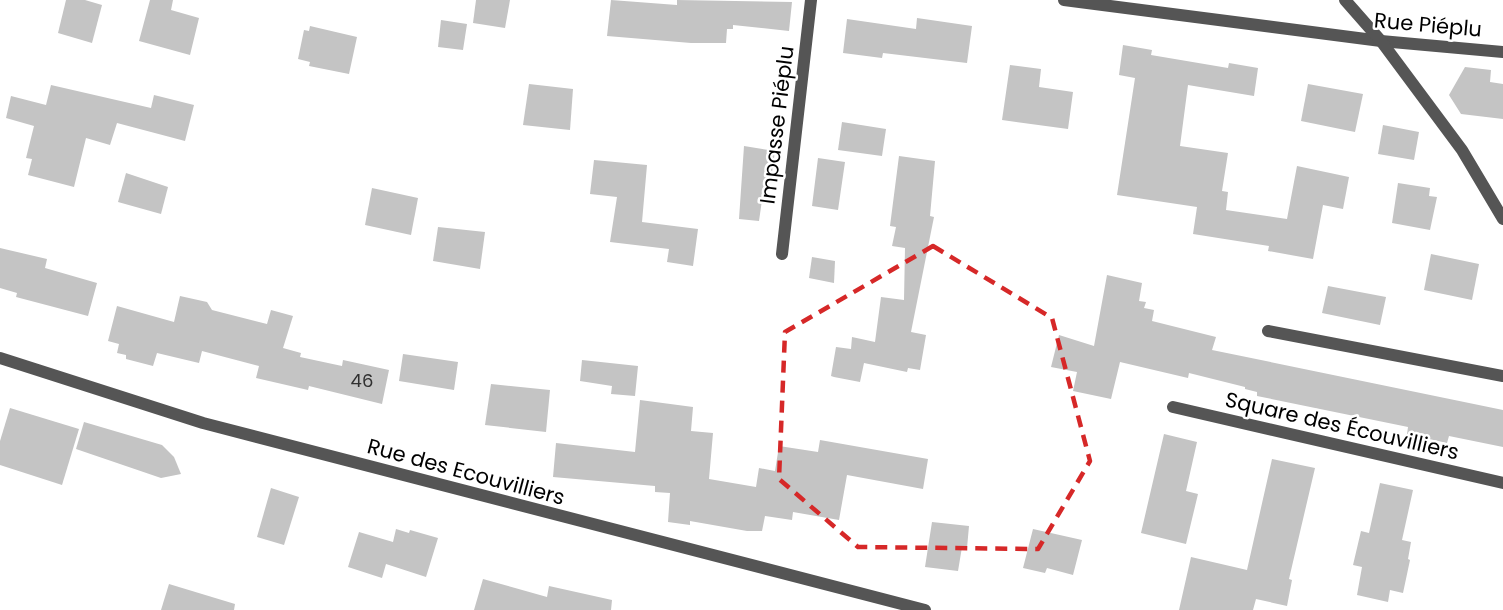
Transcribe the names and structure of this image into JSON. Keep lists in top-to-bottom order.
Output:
{
  "streets": {
    "street": [
      "Rue Piéplu",
      "Impasse Piéplu",
      "Square des Écouvilliers",
      "Rue des Ecouvilliers"
    ]
  },
  "house_numbers": ["46"]
}
